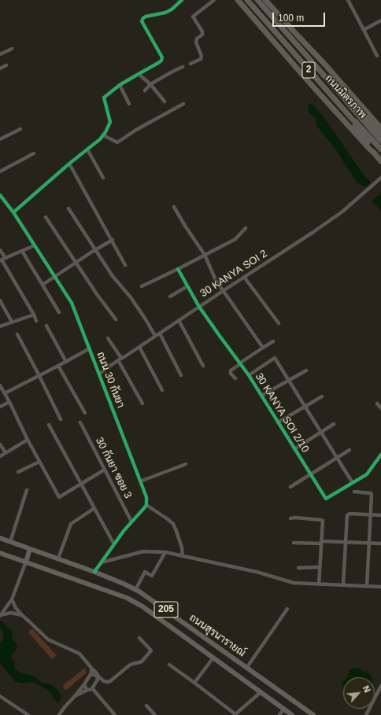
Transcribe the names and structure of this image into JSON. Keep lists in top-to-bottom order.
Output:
{
  "streets": {
    "highway": ["2", "ถนนมิตรภาพ"],
    "main road": ["205", "ถนนสุรนารายณ์"],
    "street": [
      "30 KANYA SOI 2",
      "ถนน 30 กันยา",
      "30 KANYA SOI 2/10",
      "30 กันยา ซอย 3"
    ]
  },
  "crossings": [
    ["30 KANYA SOI 2", "ถนน 30 กันยา"],
    ["30 KANYA SOI 2", "30 KANYA SOI 2/10"]
  ],
  "scale_bar": "100 m",
  "north": "top right"
}
